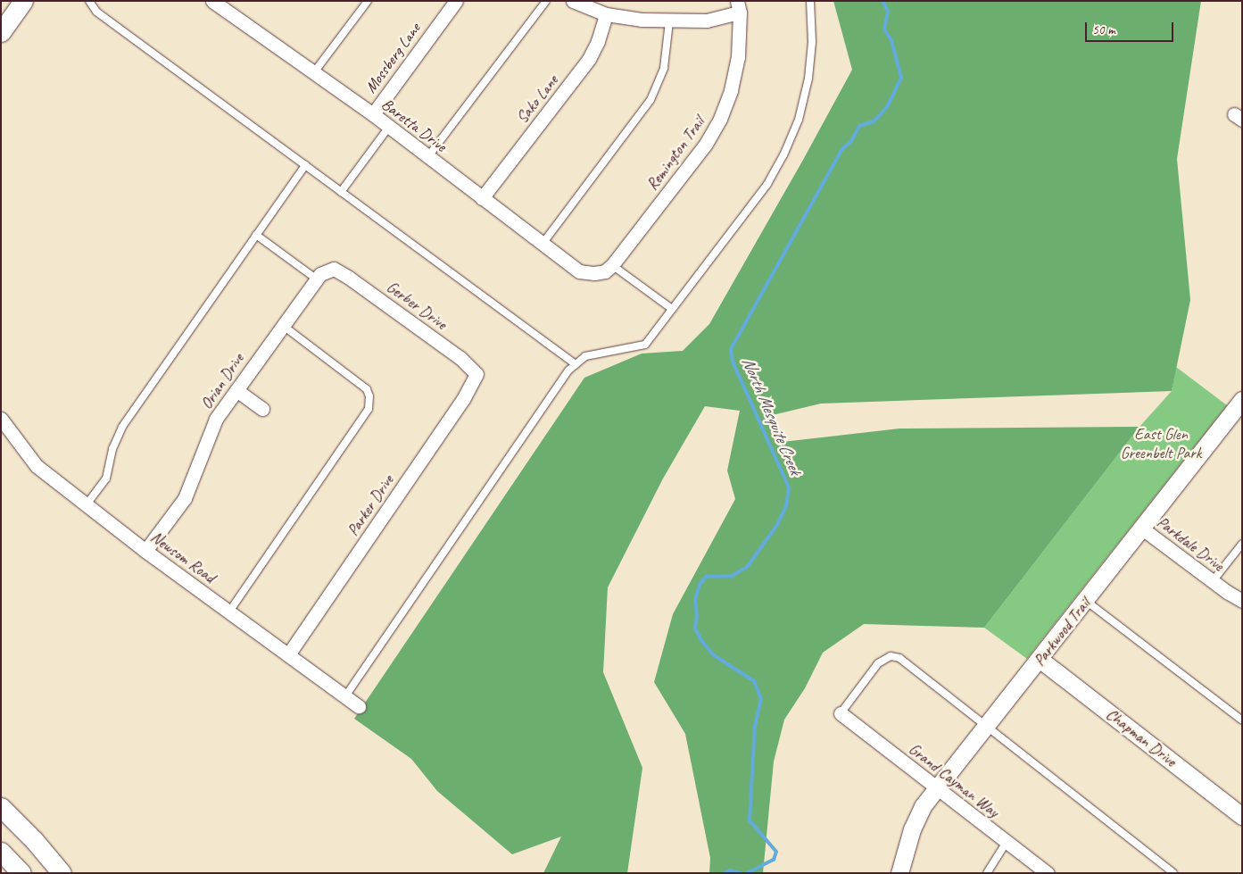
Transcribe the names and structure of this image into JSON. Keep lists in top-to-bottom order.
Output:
{
  "streets": {
    "street": [
      "Mossberg Lane",
      "Sako Lane",
      "Baretta Drive",
      "Remington Trail",
      "Gerber Drive",
      "Orian Drive",
      "Parker Drive",
      "Parkdale Drive",
      "Newsom Road",
      "Parkwood Trail",
      "Chapman Drive",
      "Grand Cayman Way"
    ]
  },
  "crossings": [
    ["Mossberg Lane", "Baretta Drive"],
    ["Sako Lane", "Baretta Drive"],
    ["Baretta Drive", "Remington Trail"],
    ["Gerber Drive", "Orian Drive"],
    ["Gerber Drive", "Parker Drive"],
    ["Orian Drive", "Newsom Road"],
    ["Parker Drive", "Newsom Road"],
    ["Parkdale Drive", "Parkwood Trail"],
    ["Parkwood Trail", "Chapman Drive"],
    ["Parkwood Trail", "Grand Cayman Way"]
  ],
  "water": ["North Mesquite Creek"],
  "parks": ["East Glen Greenbelt Park"],
  "scale_bar": "50 m"
}
